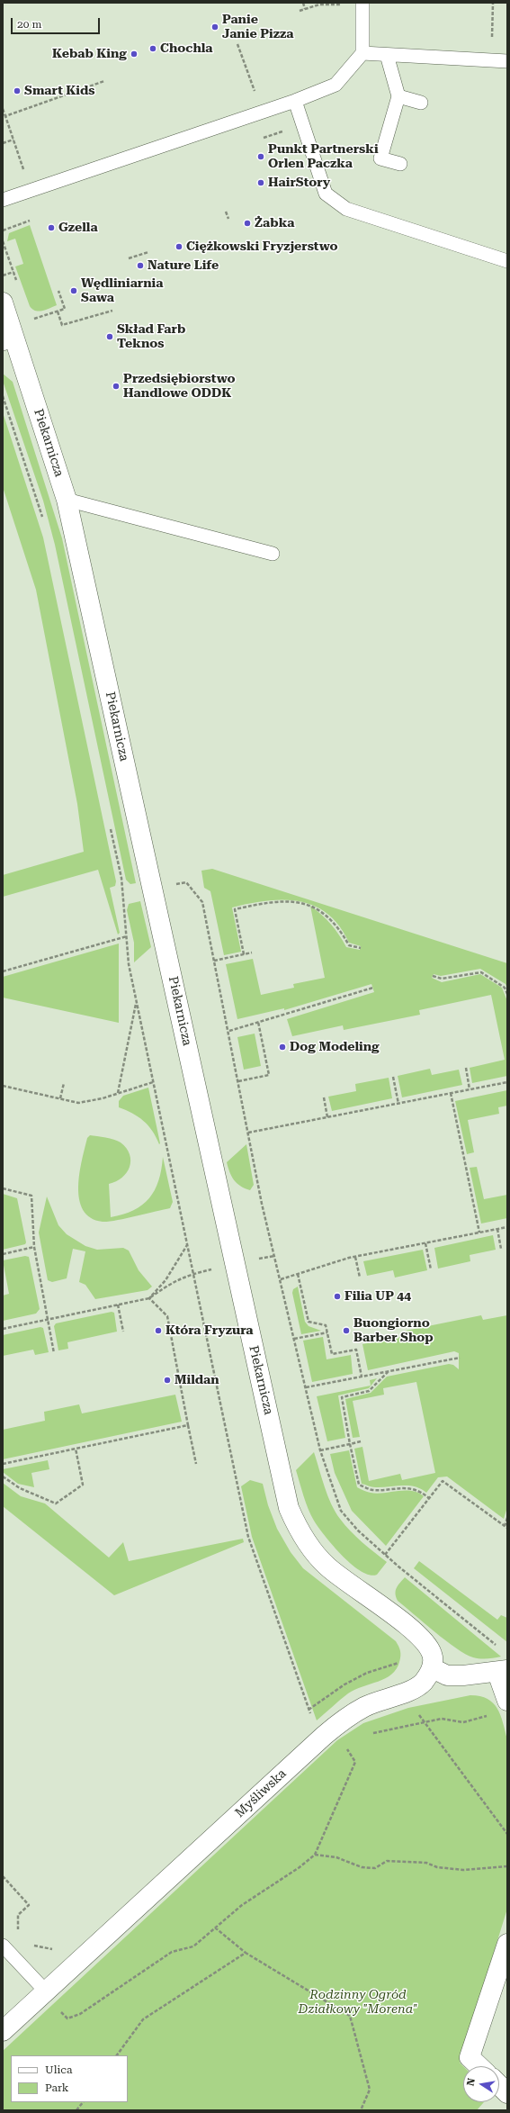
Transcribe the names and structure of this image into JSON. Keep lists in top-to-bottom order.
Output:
{
  "streets": {
    "street": ["Piekarnicza", "Myśliwska"]
  },
  "crossings": [
    ["Piekarnicza", "Myśliwska"]
  ],
  "parks": ["Rodzinny Ogród Działkowy \"Morena\""],
  "places": [
    "Panie Janie Pizza",
    "Chochla",
    "Kebab King",
    "Smart Kids",
    "Punkt Partnerski Orlen Paczka",
    "HairStory",
    "Żabka",
    "Gzella",
    "Ciężkowski Fryzjerstwo",
    "Nature Life",
    "Wędliniarnia Sawa",
    "Skład Farb Teknos",
    "Przedsiębiorstwo Handlowe ODDK",
    "Dog Modeling",
    "Filia UP 44",
    "Która Fryzura",
    "Buongiorno Barber Shop",
    "Mildan"
  ],
  "legend": ["Ulica", "Park"],
  "scale_bar": "20 m",
  "north": "left"
}
